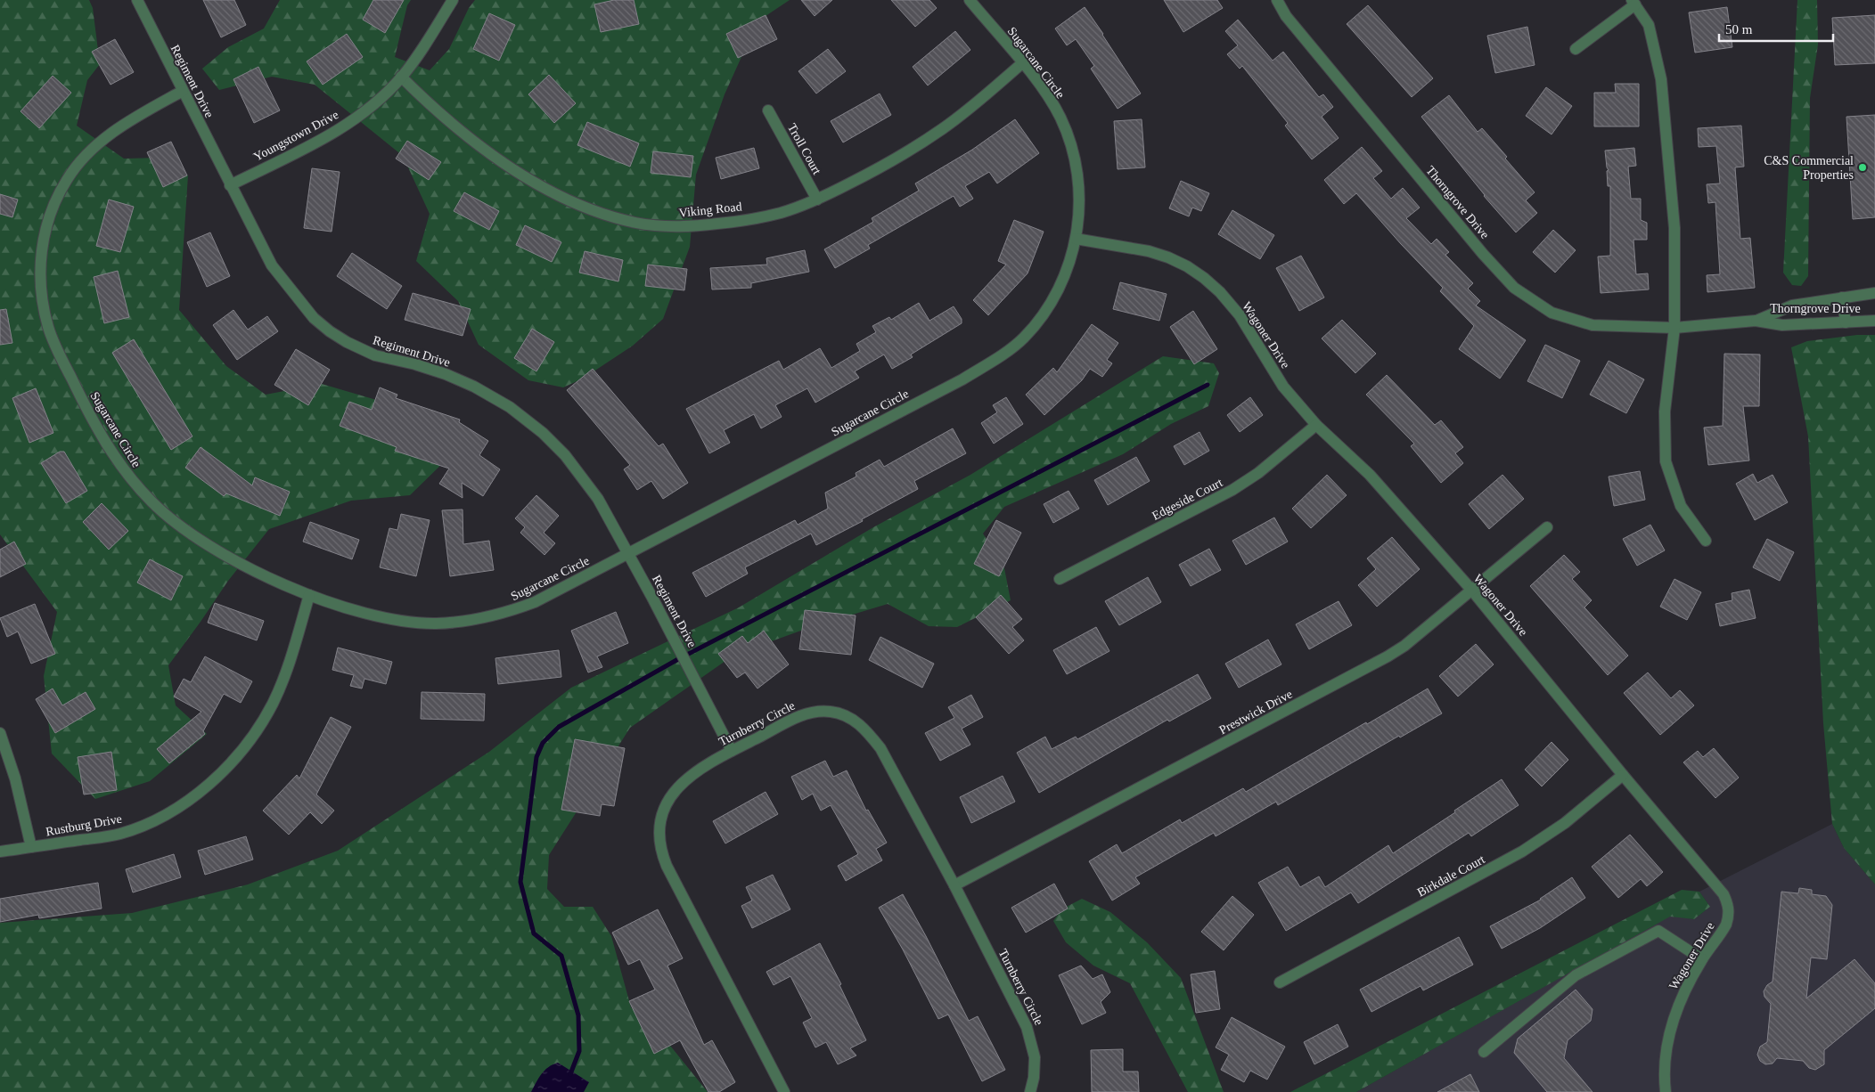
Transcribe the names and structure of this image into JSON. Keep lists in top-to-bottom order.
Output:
{
  "streets": {
    "street": [
      "Sugarcane Circle",
      "Regiment Drive",
      "Youngstown Drive",
      "Troll Court",
      "Thorngrove Drive",
      "Viking Road",
      "Wagoner Drive",
      "Edgeside Court",
      "Prestwick Drive",
      "Turnberry Circle",
      "Rustburg Drive",
      "Birkdale Court"
    ]
  },
  "crossings": [
    ["Sugarcane Circle", "Regiment Drive"],
    ["Sugarcane Circle", "Viking Road"],
    ["Sugarcane Circle", "Wagoner Drive"],
    ["Sugarcane Circle", "Rustburg Drive"],
    ["Regiment Drive", "Youngstown Drive"],
    ["Regiment Drive", "Turnberry Circle"],
    ["Youngstown Drive", "Viking Road"],
    ["Troll Court", "Viking Road"],
    ["Wagoner Drive", "Edgeside Court"],
    ["Wagoner Drive", "Prestwick Drive"],
    ["Wagoner Drive", "Birkdale Court"],
    ["Prestwick Drive", "Turnberry Circle"]
  ],
  "places": ["C&S Commercial Properties"],
  "scale_bar": "50 m"
}
